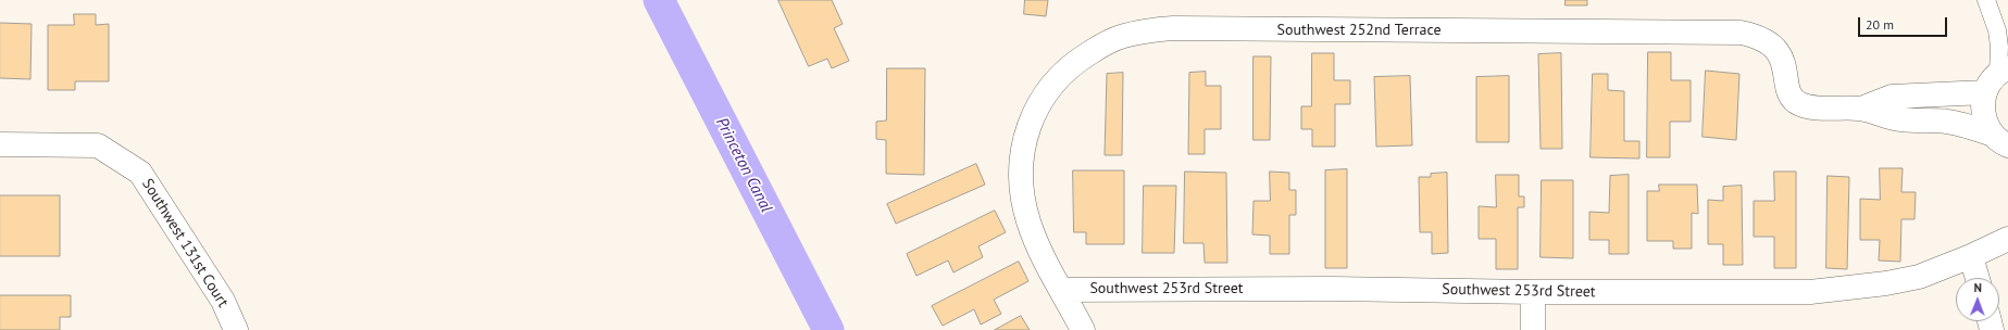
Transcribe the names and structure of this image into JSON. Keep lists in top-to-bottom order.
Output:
{
  "streets": {
    "street": ["Southwest 252nd Terrace", "Southwest 131st Court", "Southwest 253rd Street"]
  },
  "crossings": [
    ["Southwest 252nd Terrace", "Southwest 253rd Street"]
  ],
  "water": ["Princeton Canal"],
  "scale_bar": "20 m",
  "north": "top"
}
